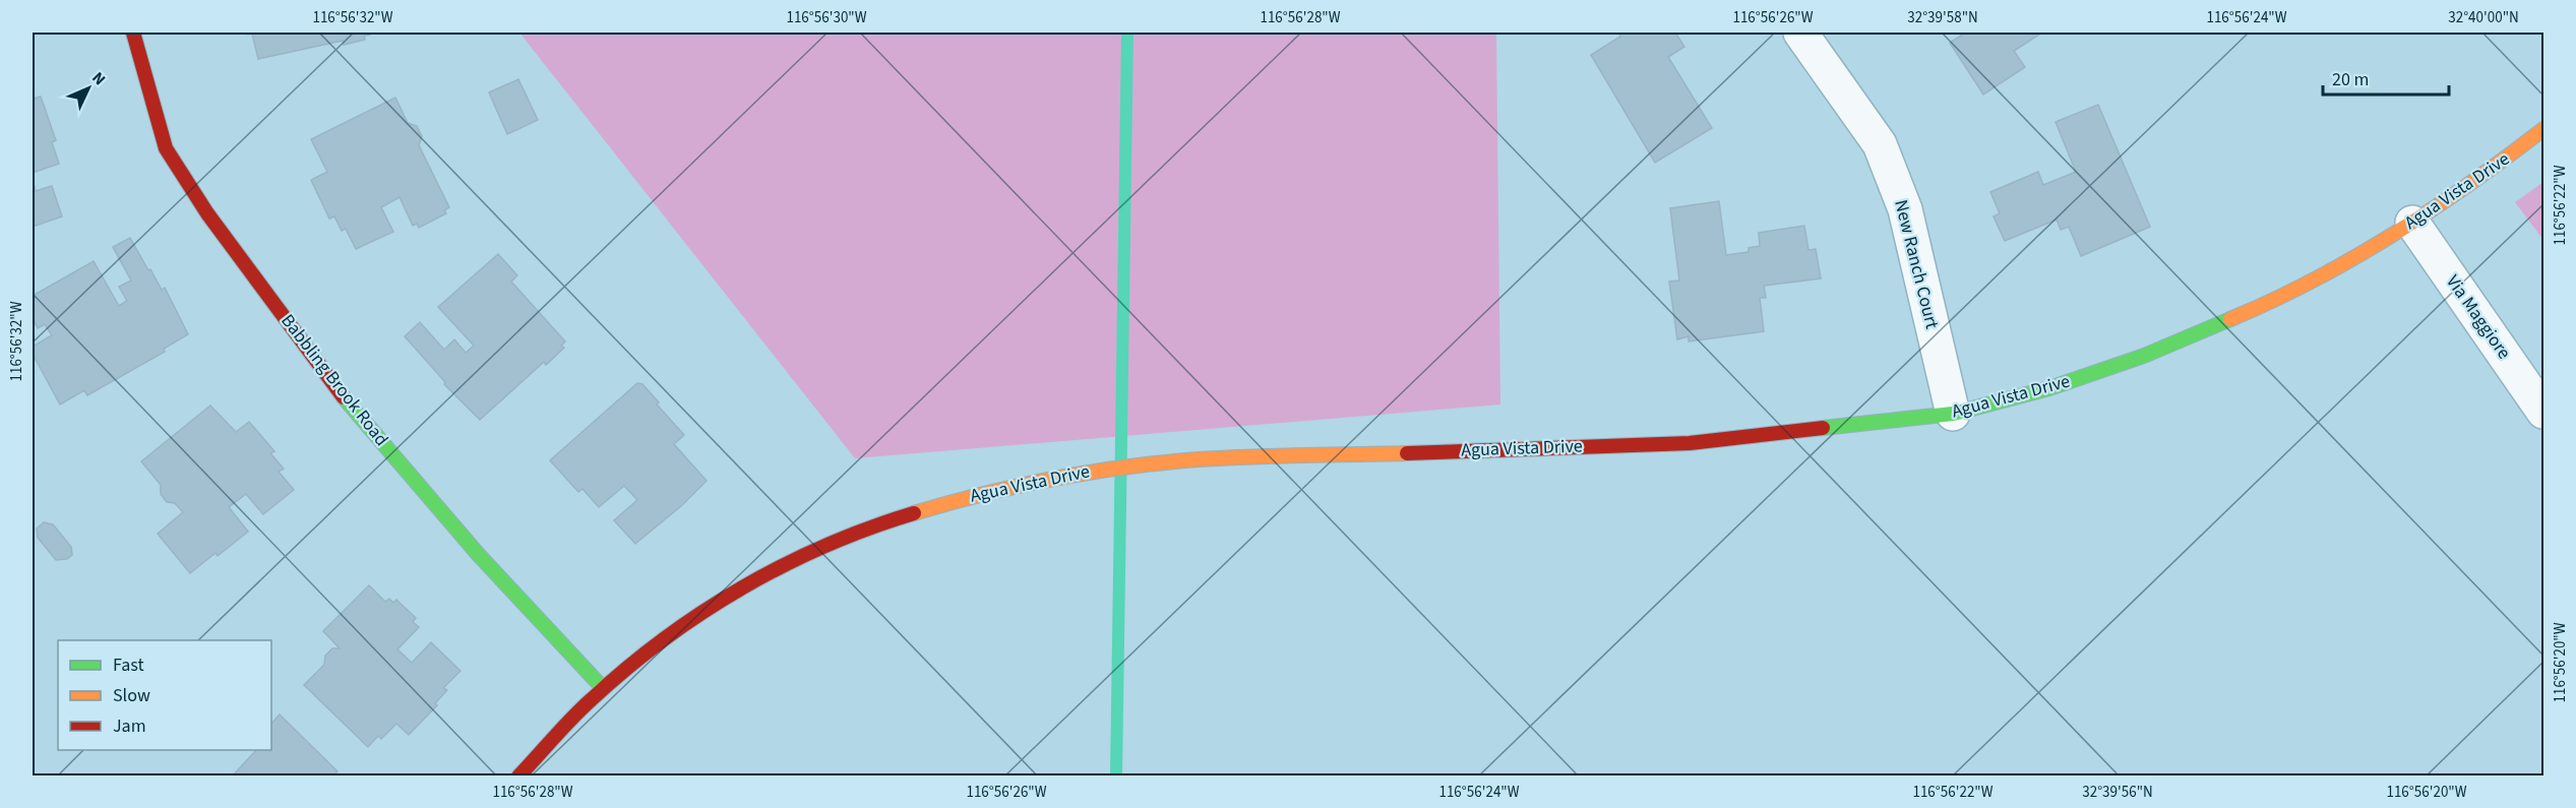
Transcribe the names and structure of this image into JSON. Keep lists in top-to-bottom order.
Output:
{
  "streets": {
    "street": [
      "Agua Vista Drive",
      "New Ranch Court",
      "Via Maggiore",
      "Babbling Brook Road"
    ]
  },
  "crossings": [
    ["Agua Vista Drive", "New Ranch Court"],
    ["Agua Vista Drive", "Via Maggiore"],
    ["Agua Vista Drive", "Babbling Brook Road"]
  ],
  "legend": ["Fast", "Slow", "Jam"],
  "scale_bar": "20 m",
  "north": "top right",
  "coordinates": [
    "116°56'32\"W",
    "116°56'30\"W",
    "116°56'28\"W",
    "116°56'26\"W",
    "32°39'58\"N",
    "116°56'24\"W",
    "32°40'00\"N",
    "116°56'22\"W",
    "116°56'20\"W",
    "32°39'56\"N"
  ]
}
